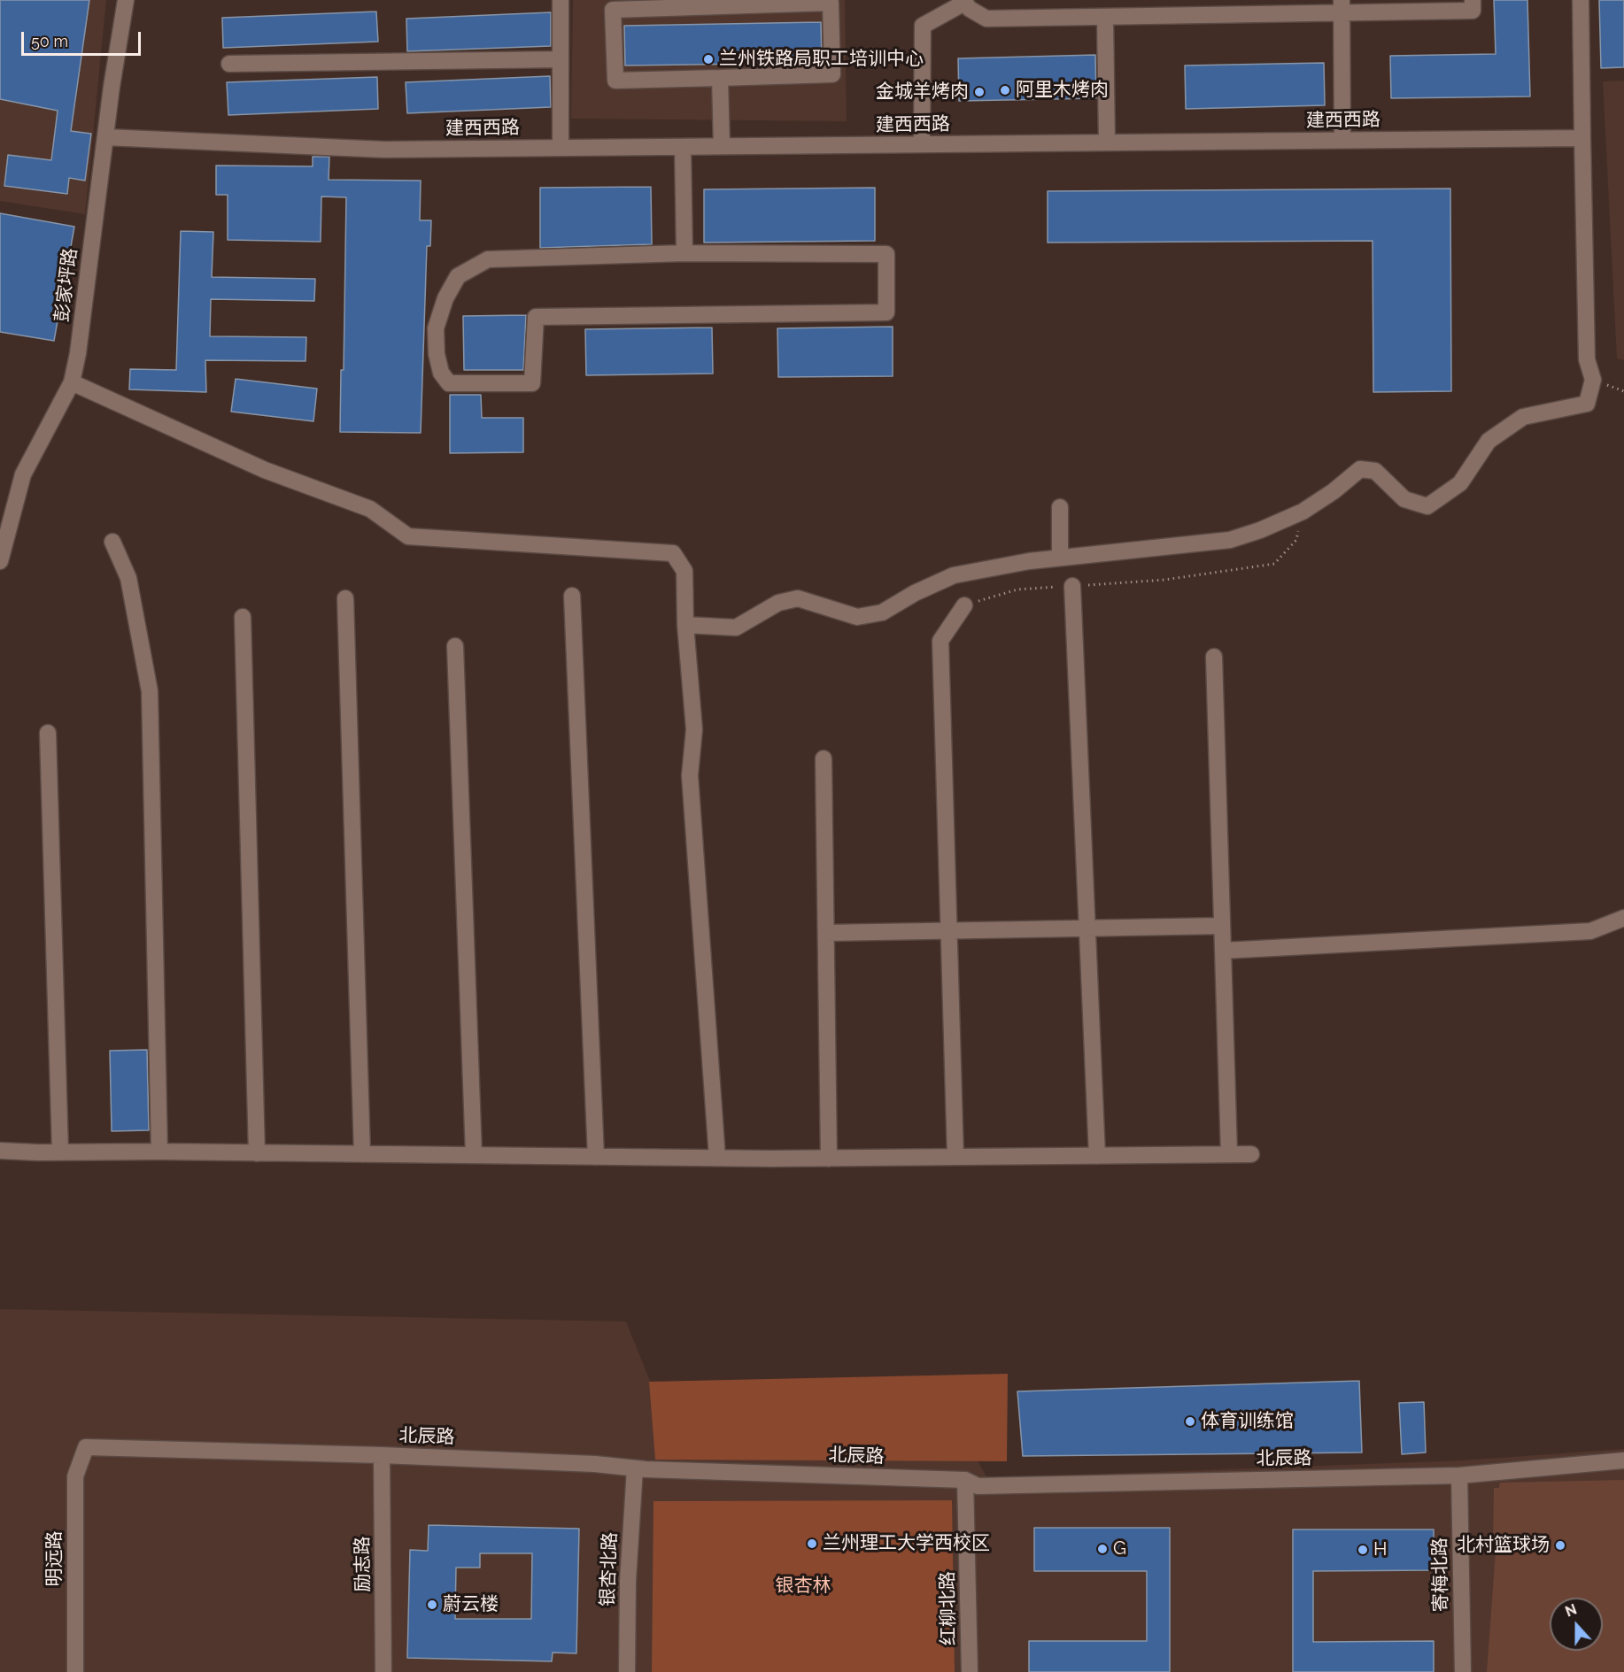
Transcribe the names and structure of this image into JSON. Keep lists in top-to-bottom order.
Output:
{
  "streets": {
    "street": [
      "建西西路",
      "彭家坪路",
      "北辰路",
      "明远路",
      "励志路",
      "银杏北路",
      "寄梅北路",
      "红柳北路"
    ]
  },
  "crossings": [
    ["建西西路", "彭家坪路"],
    ["北辰路", "明远路"],
    ["北辰路", "励志路"],
    ["北辰路", "银杏北路"],
    ["北辰路", "寄梅北路"],
    ["北辰路", "红柳北路"]
  ],
  "parks": ["银杏林"],
  "places": [
    "兰州铁路局职工培训中心",
    "阿里木烤肉",
    "金城羊烤肉",
    "体育训练馆",
    "兰州理工大学西校区",
    "北村篮球场",
    "G",
    "H",
    "蔚云楼"
  ],
  "scale_bar": "50 m",
  "north": "top"
}
